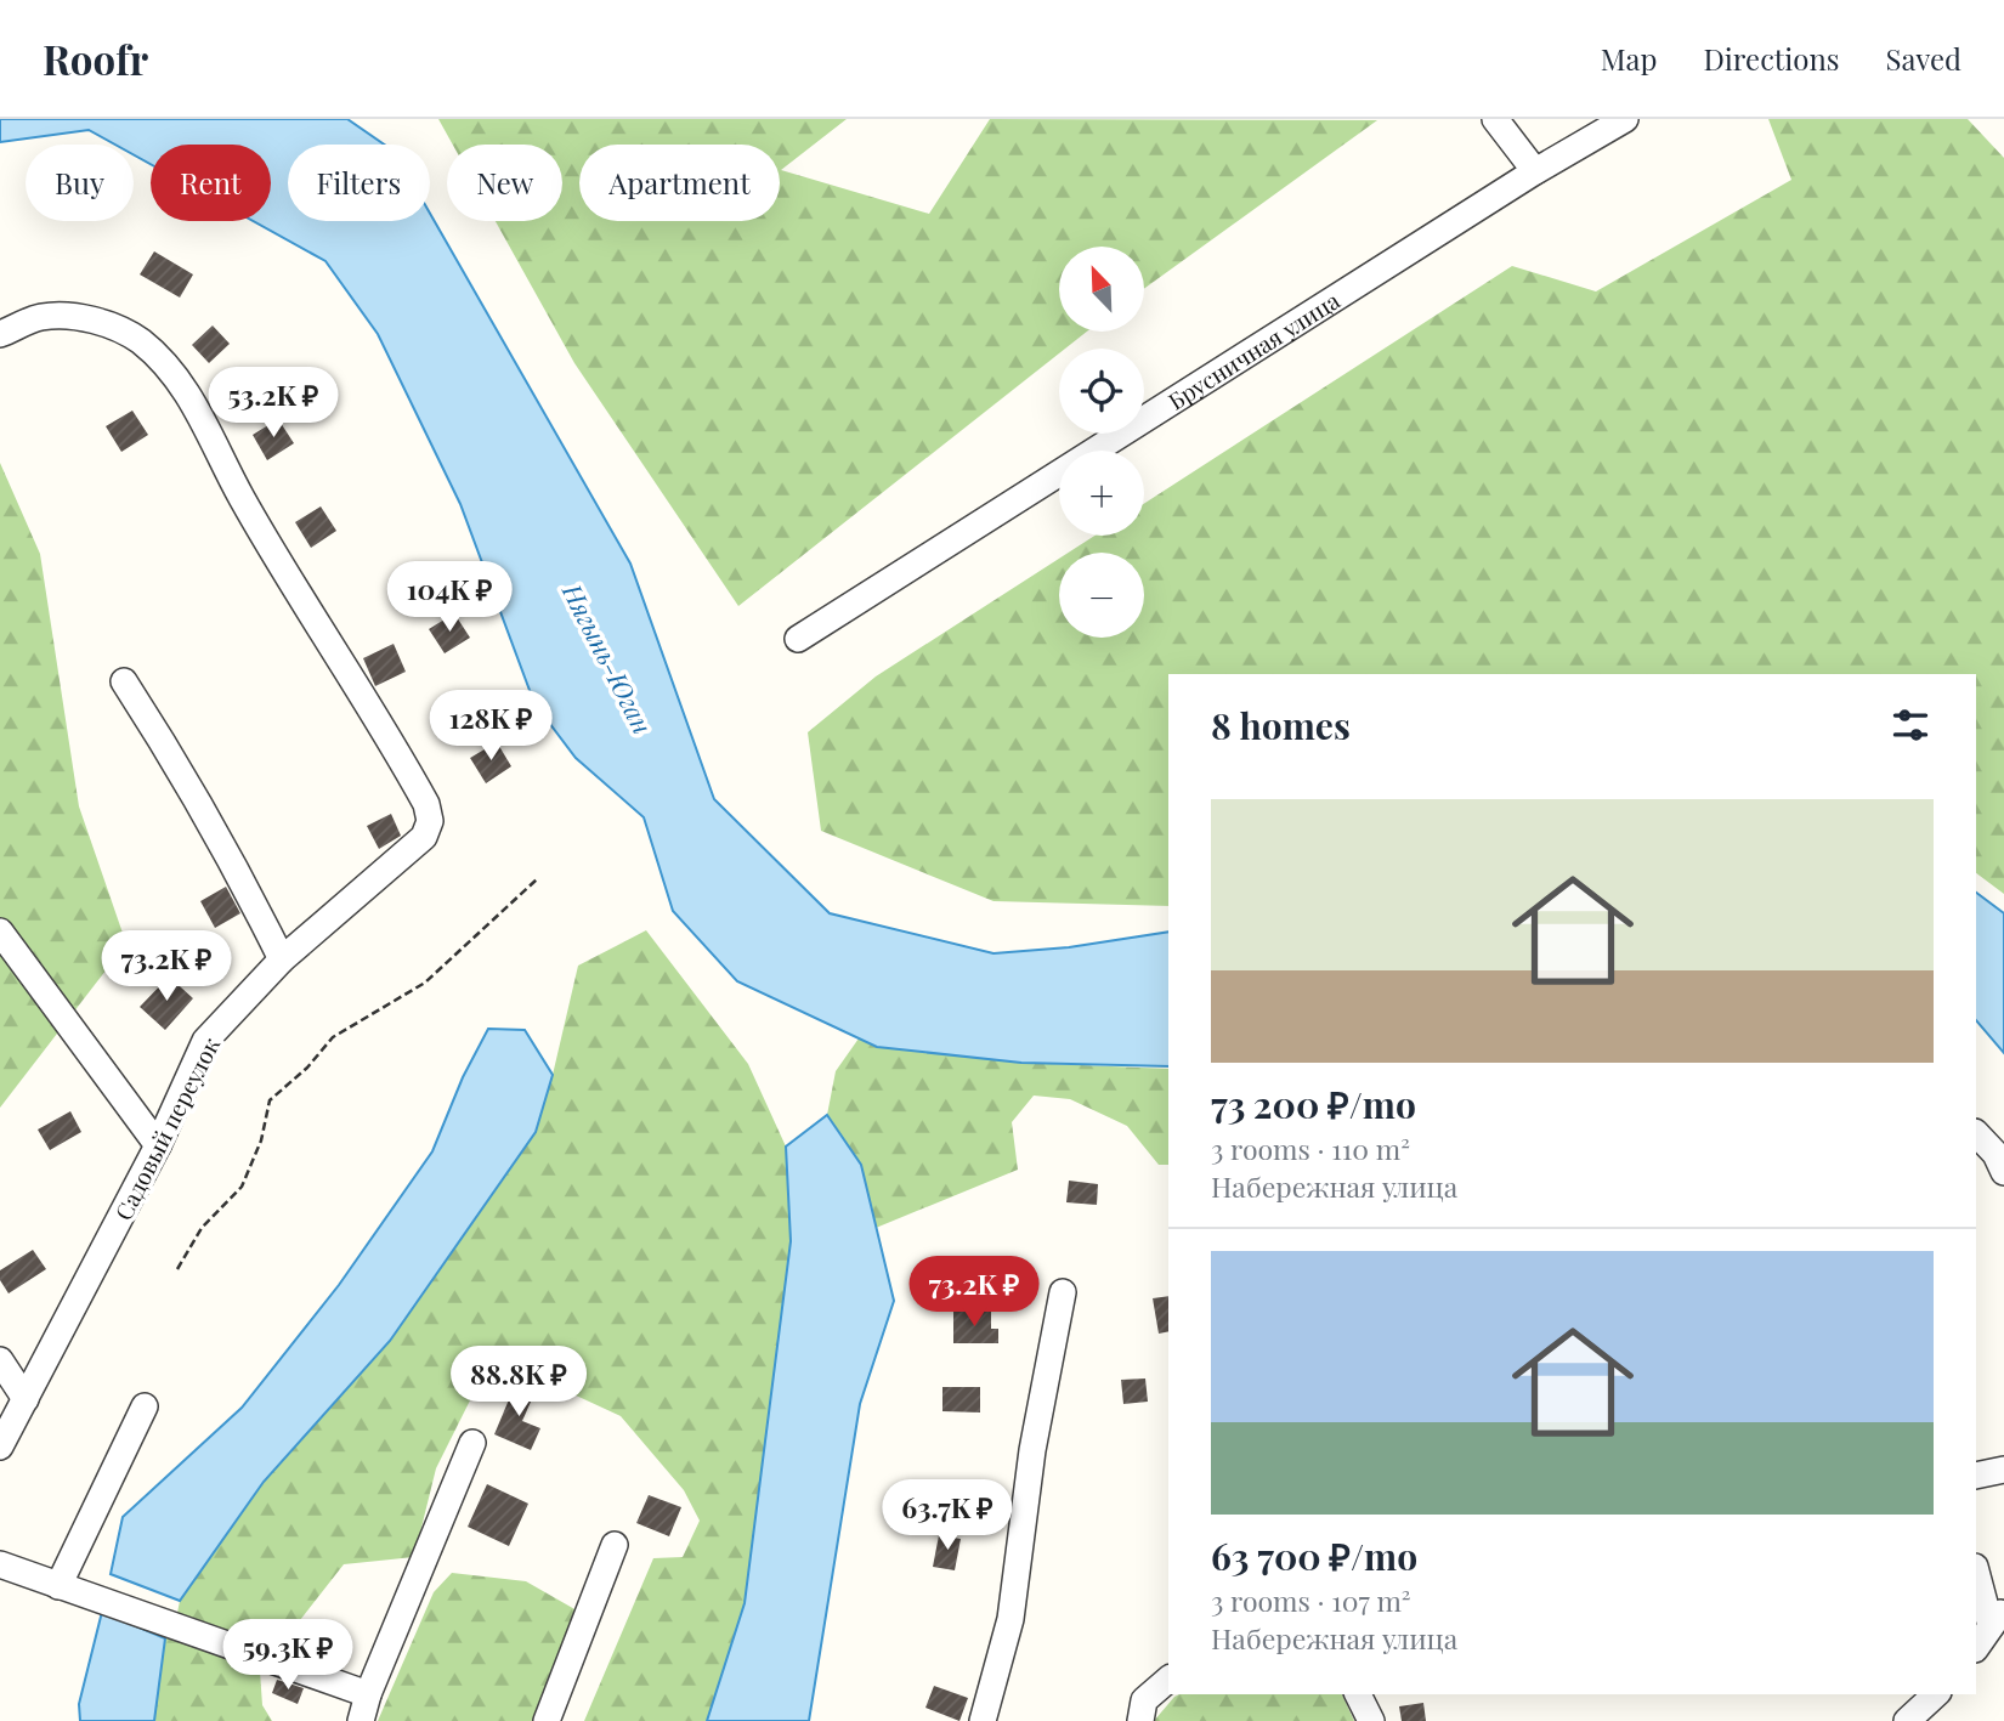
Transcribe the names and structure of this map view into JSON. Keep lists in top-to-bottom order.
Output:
{
  "streets": {
    "street": ["Брусничная улица", "Садовый переулок"]
  },
  "water": ["Нягынь-Юган"],
  "north": "top left",
  "page": {
    "header": "Roofr",
    "nav": ["Map", "Directions", "Saved"],
    "chip": [
      "Buy",
      "Rent",
      "Filters",
      "New",
      "Apartment"
    ],
    "map_buttons": ["+", "−"],
    "price": [
      "53.2K ₽",
      "104K ₽",
      "128K ₽",
      "73.2K ₽",
      "73.2K ₽",
      "88.8K ₽",
      "63.7K ₽",
      "59.3K ₽"
    ],
    "heading": "8 homes",
    "list": [
      {
        "name": "73 200 ₽/mo",
        "note": "3 rooms · 110 m² · Набережная улица"
      },
      {
        "name": "63 700 ₽/mo",
        "note": "3 rooms · 107 m² · Набережная улица"
      }
    ]
  }
}
